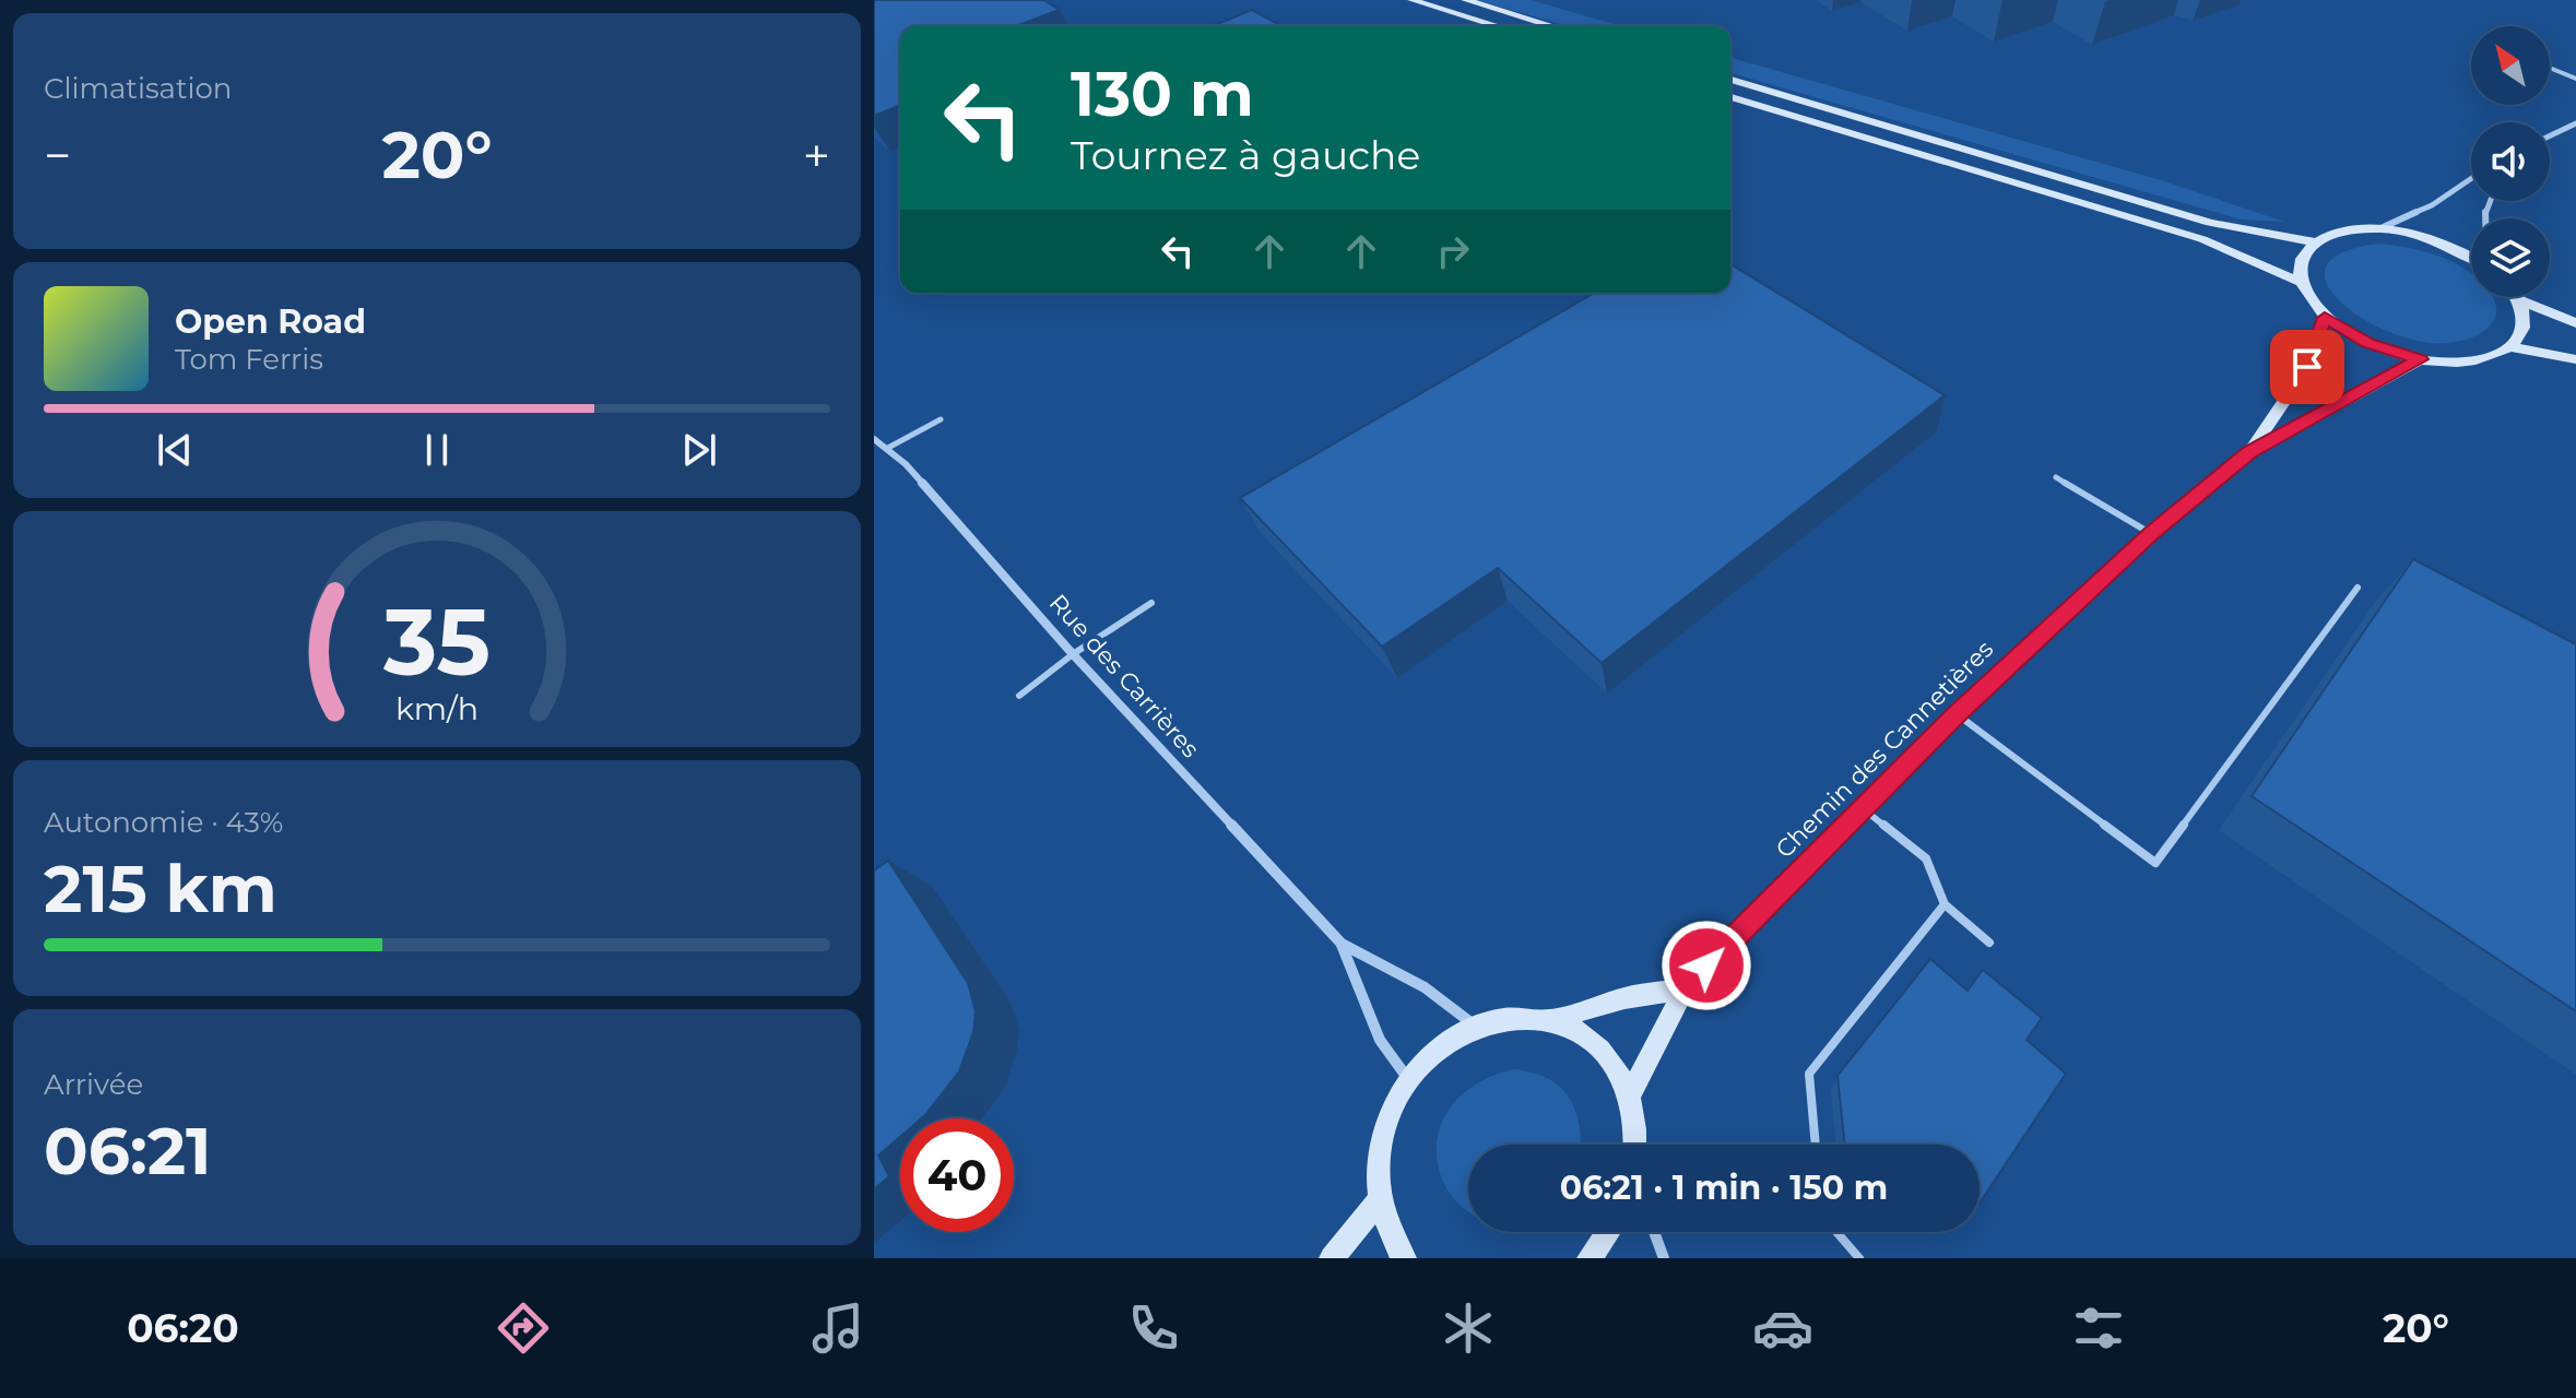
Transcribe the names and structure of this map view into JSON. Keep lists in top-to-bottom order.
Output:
{
  "streets": {
    "main road": ["Chemin des Cannetières"],
    "street": ["Rue des Carrières"]
  },
  "north": "top left",
  "page": {
    "tile": [
      "Climatisation",
      ["Autonomie · 43%", "215 km"],
      ["Arrivée", "06:21"]
    ],
    "turn": ["130 m", "Tournez à gauche"],
    "heat": ["−", "20°", "+"],
    "song": ["Open Road", "Tom Ferris"],
    "limit": "40",
    "trip": "06:21 · 1 min · 150 m",
    "tabs": ["06:20", "20°"],
    "gauge": ["35", "km/h"]
  }
}
